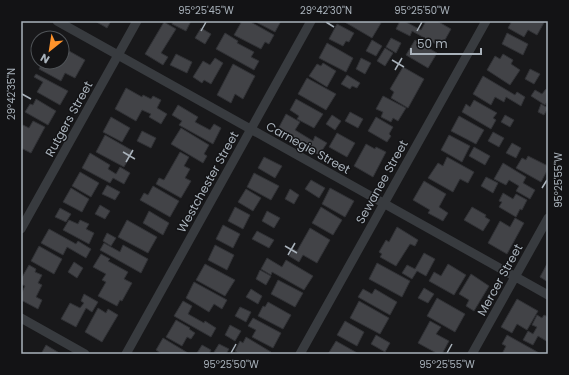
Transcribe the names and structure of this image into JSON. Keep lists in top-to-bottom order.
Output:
{
  "streets": {
    "street": [
      "Rutgers Street",
      "Carnegie Street",
      "Westchester Street",
      "Sewanee Street",
      "Mercer Street"
    ]
  },
  "crossings": [
    ["Rutgers Street", "Carnegie Street"],
    ["Carnegie Street", "Westchester Street"],
    ["Carnegie Street", "Sewanee Street"],
    ["Carnegie Street", "Mercer Street"]
  ],
  "scale_bar": "50 m",
  "north": "bottom left",
  "coordinates": [
    "95°25'45\"W",
    "29°42'30\"N",
    "95°25'50\"W",
    "29°42'35\"N",
    "95°25'55\"W"
  ]
}
